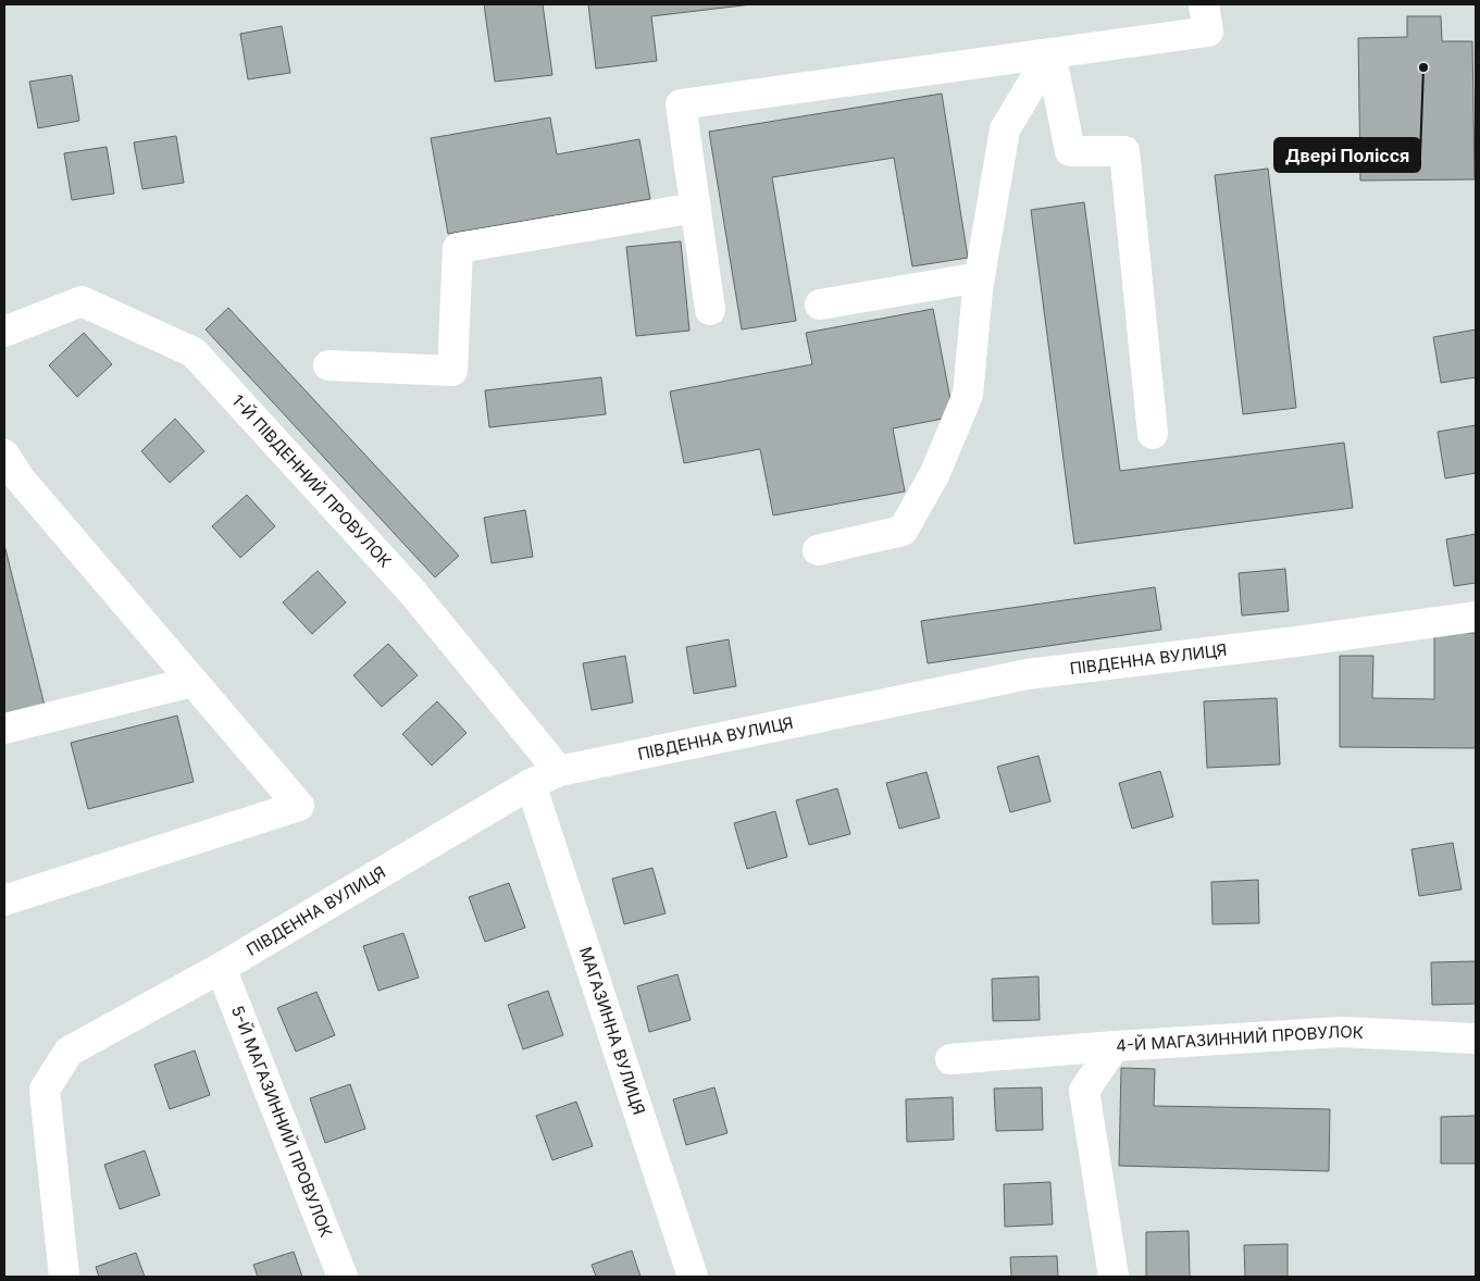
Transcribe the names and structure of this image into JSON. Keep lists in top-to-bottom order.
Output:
{
  "streets": {
    "street": [
      "1-Й ПІВДЕННИЙ ПРОВУЛОК",
      "ПІВДЕННА ВУЛИЦЯ",
      "МАГАЗИННА ВУЛИЦЯ",
      "4-Й МАГАЗИННИЙ ПРОВУЛОК",
      "5-Й МАГАЗИННИЙ ПРОВУЛОК"
    ]
  },
  "crossings": [
    ["1-Й ПІВДЕННИЙ ПРОВУЛОК", "ПІВДЕННА ВУЛИЦЯ"],
    ["ПІВДЕННА ВУЛИЦЯ", "МАГАЗИННА ВУЛИЦЯ"],
    ["ПІВДЕННА ВУЛИЦЯ", "5-Й МАГАЗИННИЙ ПРОВУЛОК"]
  ],
  "places": ["Двері Полісся"]
}
